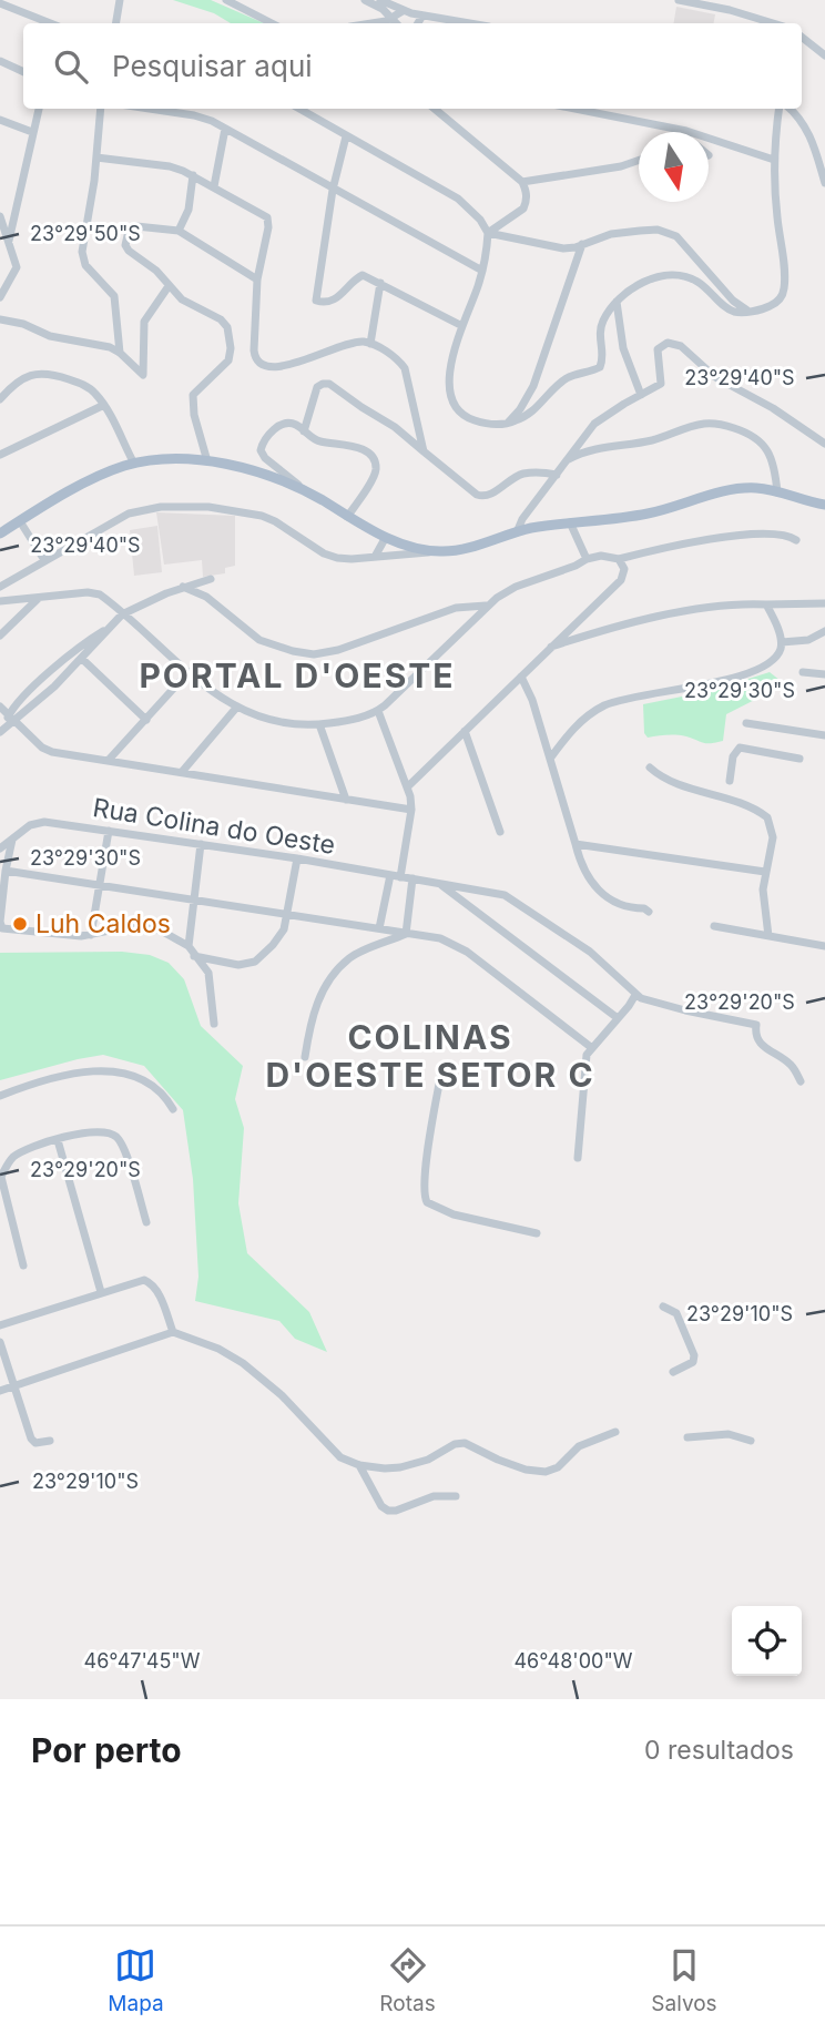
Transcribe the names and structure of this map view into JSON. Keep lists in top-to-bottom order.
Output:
{
  "streets": {
    "street": ["Rua Colina do Oeste"]
  },
  "districts": ["PORTAL D'OESTE", "COLINAS D'OESTE SETOR C"],
  "places": ["Luh Caldos"],
  "north": "bottom",
  "page": {
    "search": "Pesquisar aqui",
    "heading": ["Por perto", "0 resultados"],
    "nav": ["Mapa", "Rotas", "Salvos"]
  },
  "coordinates": [
    "23°29'50\"S",
    "23°29'40\"S",
    "23°29'30\"S",
    "23°29'20\"S",
    "23°29'10\"S",
    "46°47'45\"W",
    "46°48'00\"W"
  ]
}
